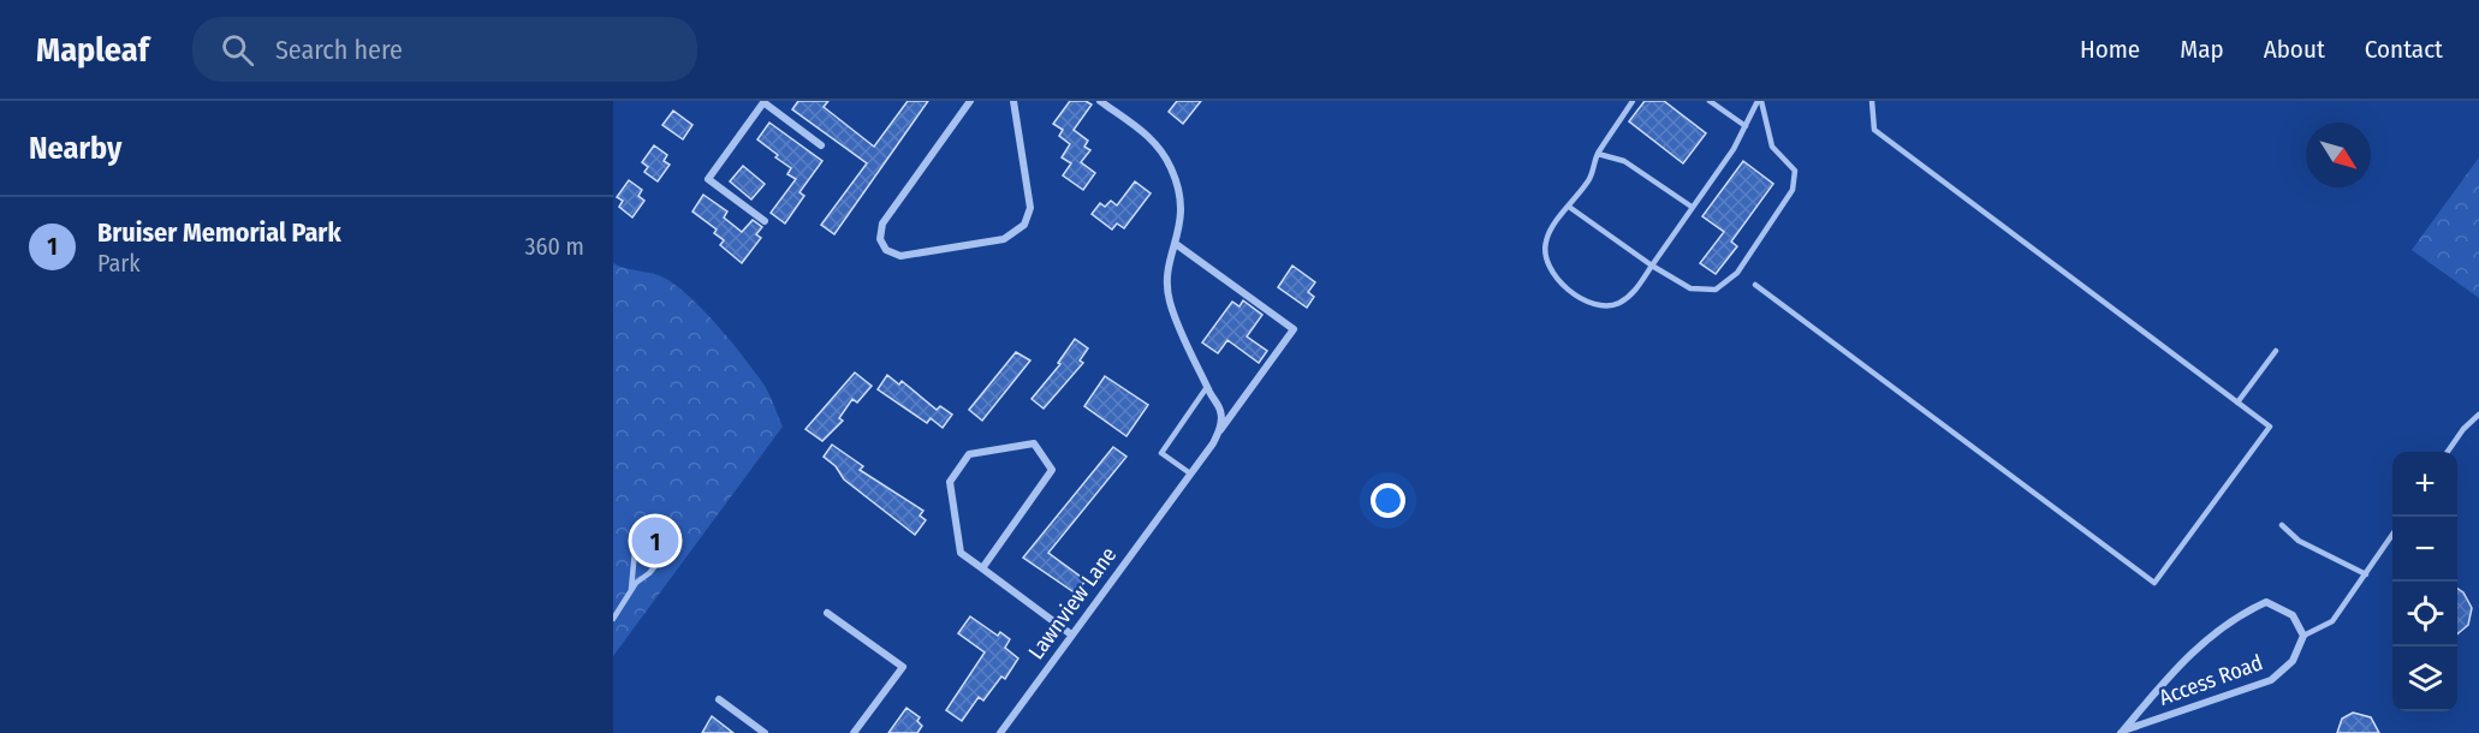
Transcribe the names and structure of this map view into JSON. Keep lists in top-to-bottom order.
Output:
{
  "streets": {
    "street": ["Lawnview Lane", "Access Road"]
  },
  "north": "bottom right",
  "page": {
    "header": "Mapleaf",
    "search": "Search here",
    "nav": [
      "Home",
      "Map",
      "About",
      "Contact"
    ],
    "heading": "Nearby",
    "list": [
      {
        "mark": "1",
        "name": "Bruiser Memorial Park",
        "note": "Park",
        "value": "360 m"
      }
    ],
    "map_buttons": ["+", "−"],
    "pins": "1"
  }
}
